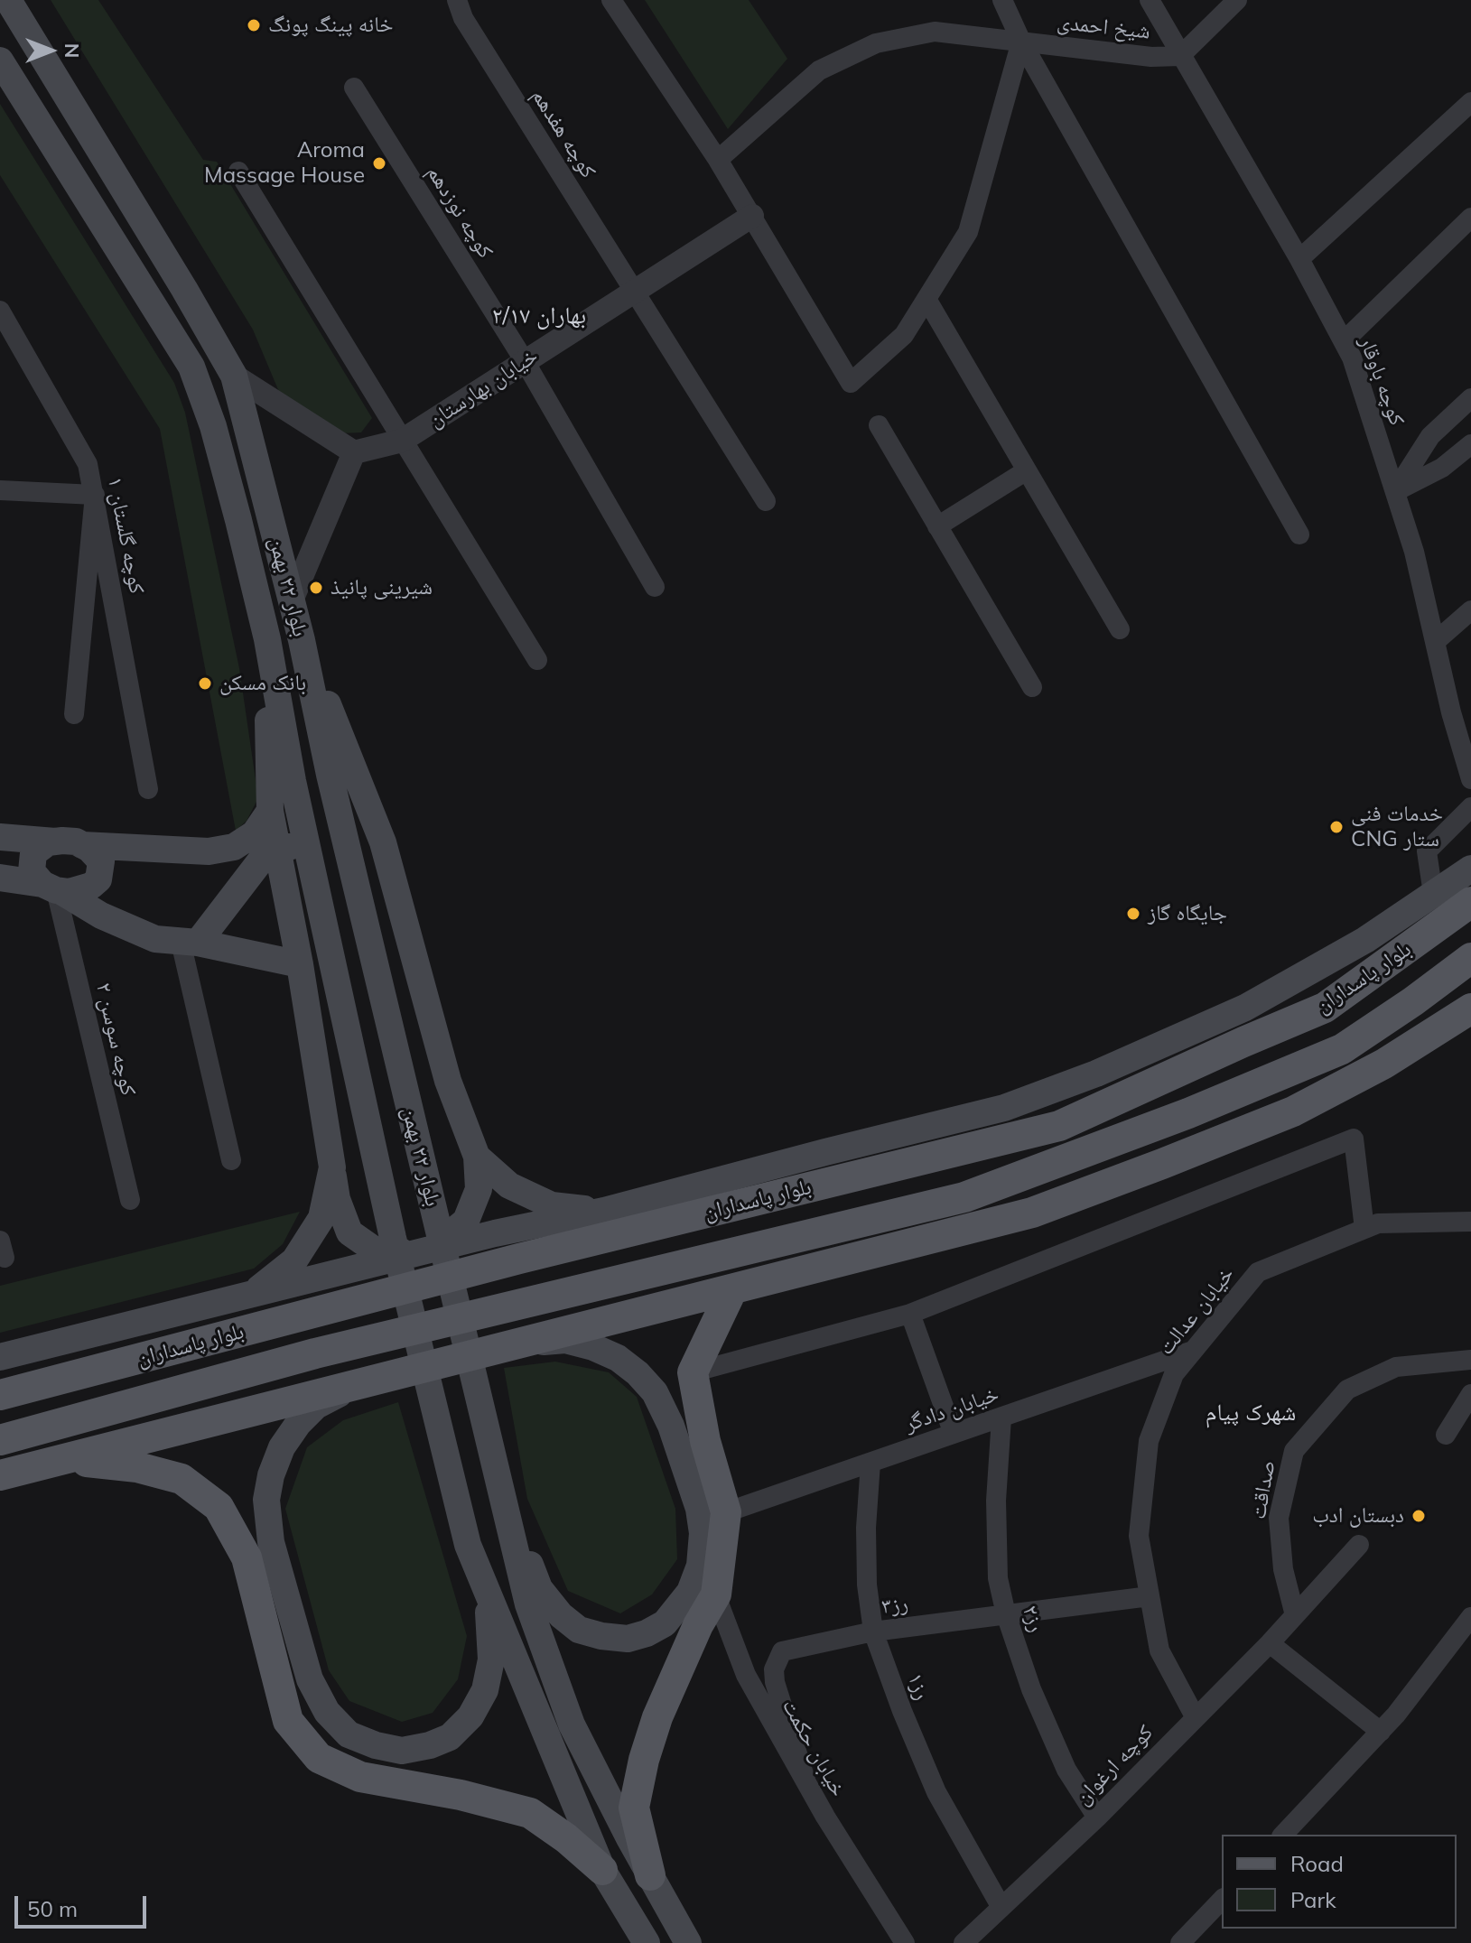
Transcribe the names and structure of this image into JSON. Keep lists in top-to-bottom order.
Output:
{
  "streets": {
    "main road": ["بلوار ۲۲ بهمن", "بلوار پاسداران"],
    "street": [
      "شیخ احمدی",
      "کوچه هفدهم",
      "کوچه نوزدهم",
      "کوچه باوقار",
      "خیابان بهارستان",
      "کوچه گلستان ۱",
      "کوچه سوسن ۲",
      "خیابان عدالت",
      "خیابان دادگر",
      "صداقت",
      "رز۳",
      "رز۲",
      "رز۱",
      "خیابان حکمت",
      "کوچه ارغوان"
    ]
  },
  "crossings": [
    ["شیخ احمدی", "کوچه باوقار"],
    ["کوچه هفدهم", "خیابان بهارستان"],
    ["کوچه نوزدهم", "خیابان بهارستان"],
    ["خیابان عدالت", "خیابان دادگر"],
    ["خیابان عدالت", "رز۳"],
    ["خیابان عدالت", "کوچه ارغوان"],
    ["خیابان دادگر", "رز۲"],
    ["خیابان دادگر", "رز۱"],
    ["صداقت", "کوچه ارغوان"],
    ["رز۳", "رز۲"],
    ["رز۳", "رز۱"],
    ["رز۳", "خیابان حکمت"],
    ["رز۲", "کوچه ارغوان"],
    ["رز۱", "کوچه ارغوان"]
  ],
  "districts": ["۲/۱۷ بهاران", "شهرک پیام"],
  "places": [
    "خانه پینگ پونگ",
    "Aroma Massage House",
    "شیرینی پانیذ",
    "بانک مسکن",
    "خدمات فنی‌ CNG ستار",
    "جایگاه گاز",
    "دبستان ادب"
  ],
  "legend": ["Road", "Park"],
  "scale_bar": "50 m",
  "north": "right"
}
